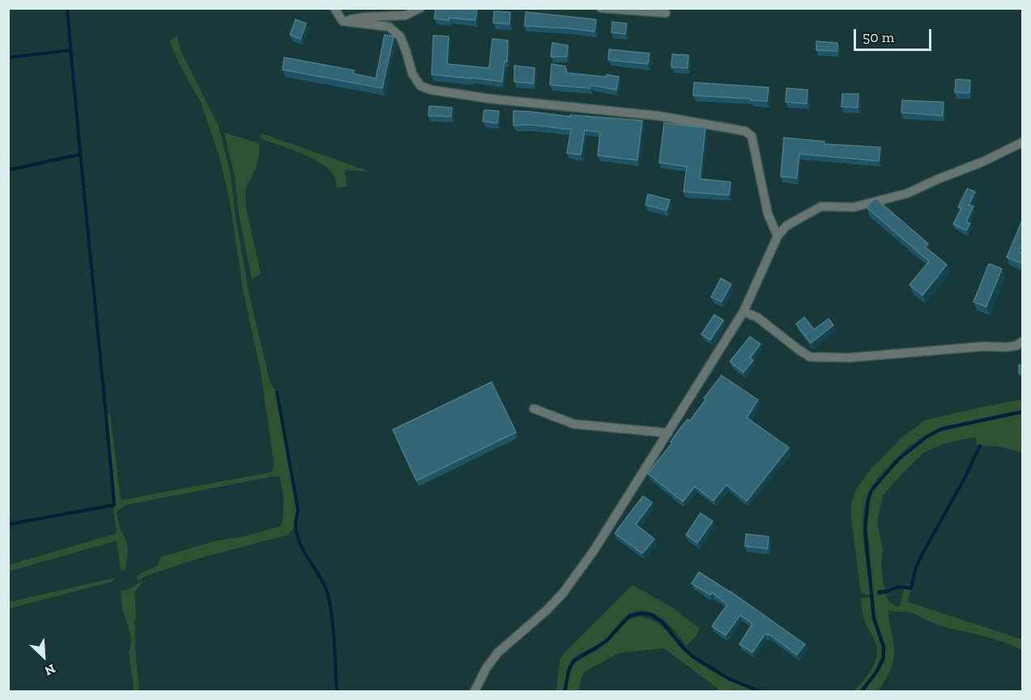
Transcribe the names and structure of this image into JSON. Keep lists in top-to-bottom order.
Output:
{
  "scale_bar": "50 m",
  "north": "bottom right"
}
